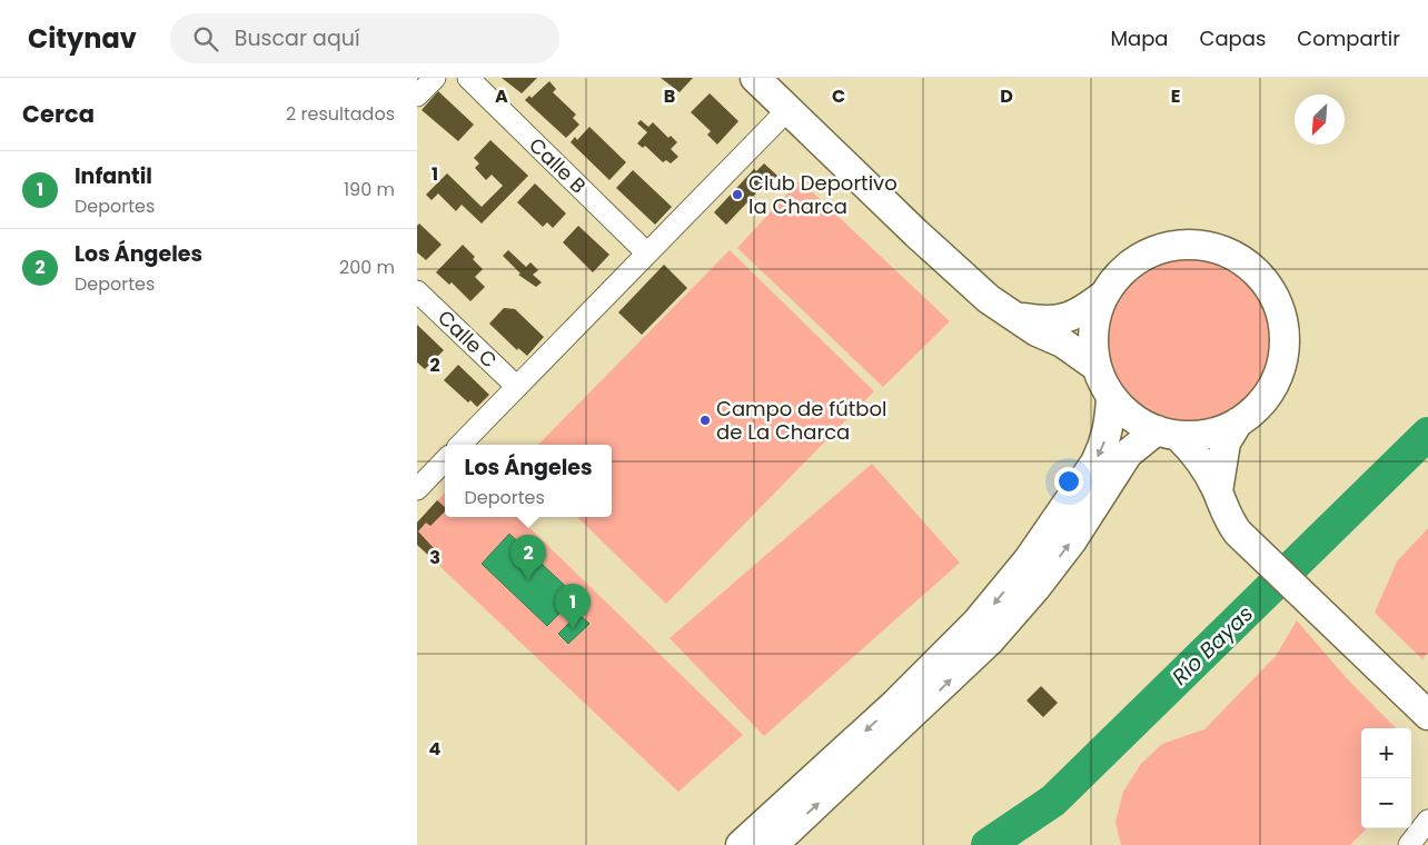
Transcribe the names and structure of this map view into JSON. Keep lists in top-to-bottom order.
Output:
{
  "streets": {
    "street": ["Calle B", "Calle C"]
  },
  "water": ["Río Bayas"],
  "places": ["Club Deportivo la Charca", "Campo de fútbol de La Charca"],
  "north": "bottom left",
  "page": {
    "header": "Citynav",
    "search": "Buscar aquí",
    "nav": ["Mapa", "Capas", "Compartir"],
    "heading": ["Cerca", "2 resultados"],
    "list": [
      {
        "mark": "1",
        "name": "Infantil",
        "note": "Deportes",
        "value": "190 m"
      },
      {
        "mark": "2",
        "name": "Los Ángeles",
        "note": "Deportes",
        "value": "200 m"
      }
    ],
    "popup": ["Los Ángeles", "Deportes"],
    "pins": ["2", "1"],
    "map_buttons": ["+", "−"]
  },
  "grid": {
    "columns": [
      "A",
      "B",
      "C",
      "D",
      "E"
    ],
    "rows": [
      "1",
      "2",
      "3",
      "4"
    ]
  }
}
